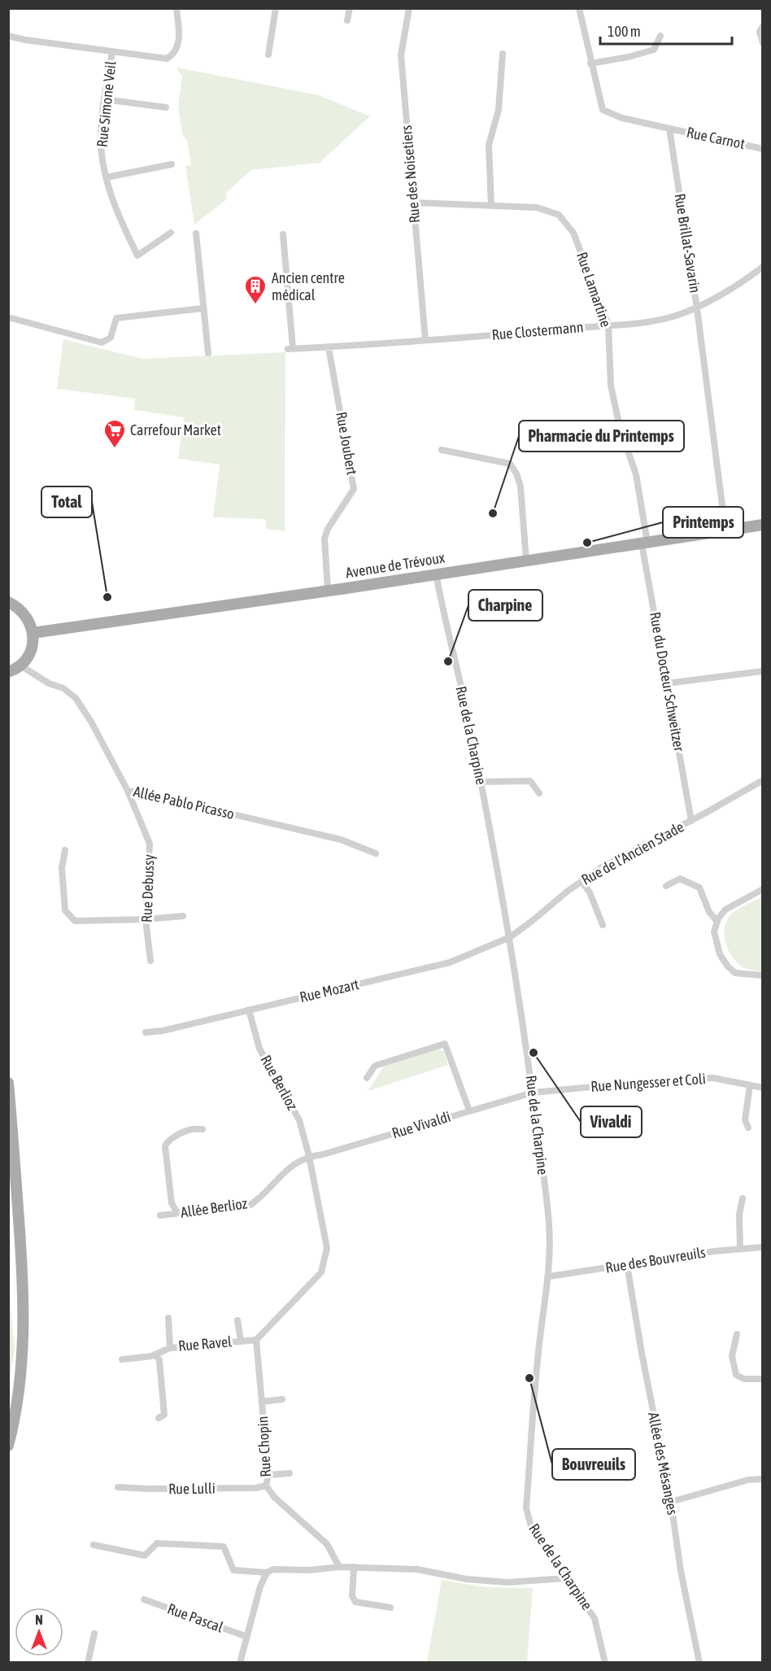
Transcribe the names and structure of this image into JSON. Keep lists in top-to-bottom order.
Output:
{
  "streets": {
    "main road": ["Avenue de Trévoux"],
    "street": [
      "Rue Simone Veil",
      "Rue Carnot",
      "Rue des Noisetiers",
      "Rue Brillat-Savarin",
      "Rue Lamartine",
      "Rue Clostermann",
      "Rue Joubert",
      "Rue du Docteur Schweitzer",
      "Rue de la Charpine",
      "Allée Pablo Picasso",
      "Rue de l’Ancien Stade",
      "Rue Debussy",
      "Rue Mozart",
      "Rue Berlioz",
      "Rue Nungesser et Coli",
      "Rue Vivaldi",
      "Allée Berlioz",
      "Rue des Bouvreuils",
      "Rue Ravel",
      "Rue Chopin",
      "Allée des Mésanges",
      "Rue Lulli",
      "Rue Pascal"
    ]
  },
  "crossings": [
    ["Rue Carnot", "Rue Brillat-Savarin"],
    ["Rue des Noisetiers", "Rue Lamartine"],
    ["Rue des Noisetiers", "Rue Clostermann"],
    ["Rue Brillat-Savarin", "Rue Clostermann"],
    ["Rue Brillat-Savarin", "Avenue de Trévoux"],
    ["Rue Lamartine", "Rue Clostermann"],
    ["Rue Lamartine", "Avenue de Trévoux"],
    ["Rue Lamartine", "Rue du Docteur Schweitzer"],
    ["Rue Clostermann", "Rue Joubert"],
    ["Rue Joubert", "Avenue de Trévoux"],
    ["Avenue de Trévoux", "Rue du Docteur Schweitzer"],
    ["Avenue de Trévoux", "Rue de la Charpine"],
    ["Rue du Docteur Schweitzer", "Rue de l’Ancien Stade"],
    ["Rue de la Charpine", "Rue de l’Ancien Stade"],
    ["Rue de la Charpine", "Rue Mozart"],
    ["Rue de la Charpine", "Rue Nungesser et Coli"],
    ["Rue de la Charpine", "Rue Vivaldi"],
    ["Rue de la Charpine", "Rue des Bouvreuils"],
    ["Allée Pablo Picasso", "Rue Debussy"],
    ["Rue de l’Ancien Stade", "Rue Mozart"],
    ["Rue Mozart", "Rue Berlioz"],
    ["Rue Berlioz", "Rue Vivaldi"],
    ["Rue Berlioz", "Allée Berlioz"],
    ["Rue Nungesser et Coli", "Rue Vivaldi"],
    ["Rue Vivaldi", "Allée Berlioz"],
    ["Rue des Bouvreuils", "Allée des Mésanges"],
    ["Rue Ravel", "Rue Chopin"],
    ["Rue Chopin", "Rue Lulli"]
  ],
  "places": {
    "building": ["Ancien centre médical"],
    "supermarket": ["Carrefour Market"],
    "other": [
      "Pharmacie du Printemps",
      "Printemps",
      "Total",
      "Charpine",
      "Vivaldi",
      "Bouvreuils"
    ]
  },
  "scale_bar": "100 m",
  "north": "top"
}
